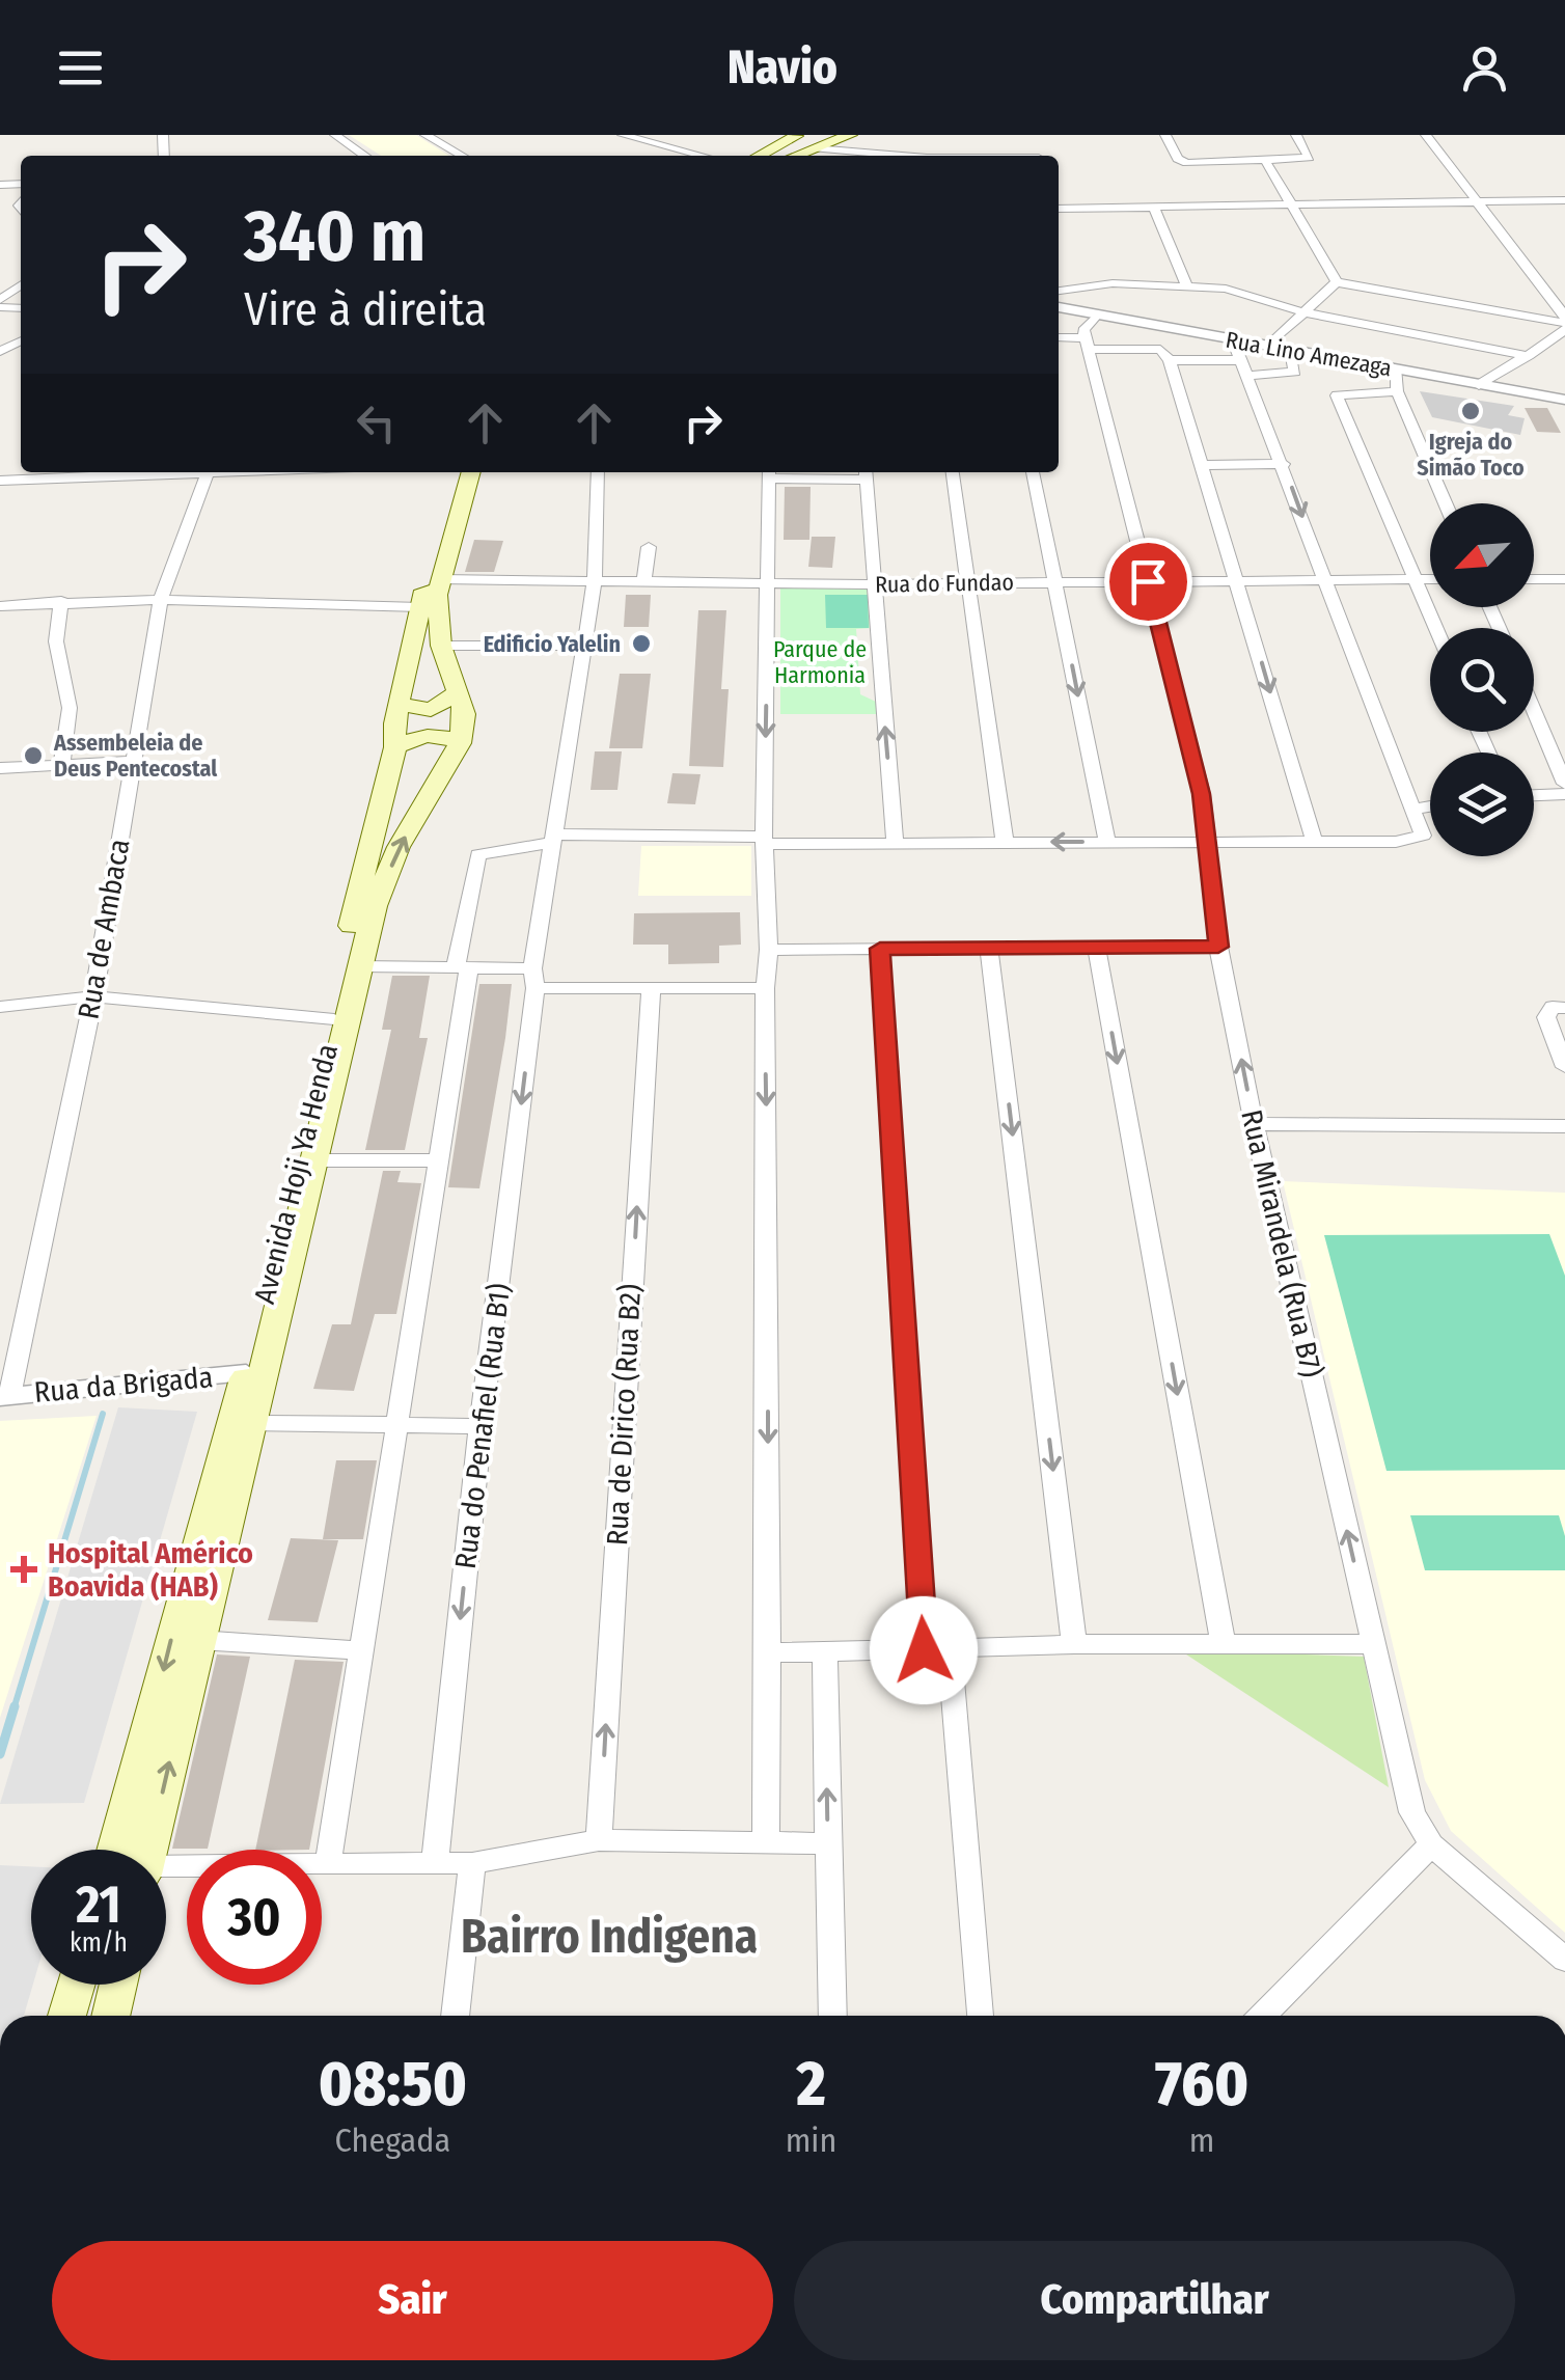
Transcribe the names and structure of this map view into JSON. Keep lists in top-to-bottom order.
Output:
{
  "streets": {
    "main road": ["Avenida Hoji Ya Henda"],
    "street": [
      "Rua Lino Amezaga",
      "Rua do Fundao",
      "Rua de Ambaca",
      "Rua Mirandela (Rua B7)",
      "Rua da Brigada",
      "Rua de Dirico (Rua B2)",
      "Rua do Penafiel (Rua B1)"
    ]
  },
  "crossings": [
    ["Rua do Fundao", "Rua Mirandela (Rua B7)"],
    ["Rua do Fundao", "Rua do Penafiel (Rua B1)"],
    ["Rua de Ambaca", "Rua da Brigada"],
    ["Avenida Hoji Ya Henda", "Rua da Brigada"]
  ],
  "districts": ["Bairro Indigena"],
  "parks": ["Parque de Harmonia"],
  "places": {
    "other": ["Igreja do Simão Toco", "Edificio Yalelin", "Assembeleia de Deus Pentecostal"],
    "health": ["Hospital Américo Boavida (HAB)"]
  },
  "north": "bottom left",
  "page": {
    "header": "Navio",
    "turn": ["340 m", "Vire à direita"],
    "speed": "21 km/h",
    "limit": "30",
    "eta": [
      "08:50",
      "Chegada",
      "2",
      "min",
      "760",
      "m"
    ],
    "buttons": ["Sair", "Compartilhar"]
  }
}
